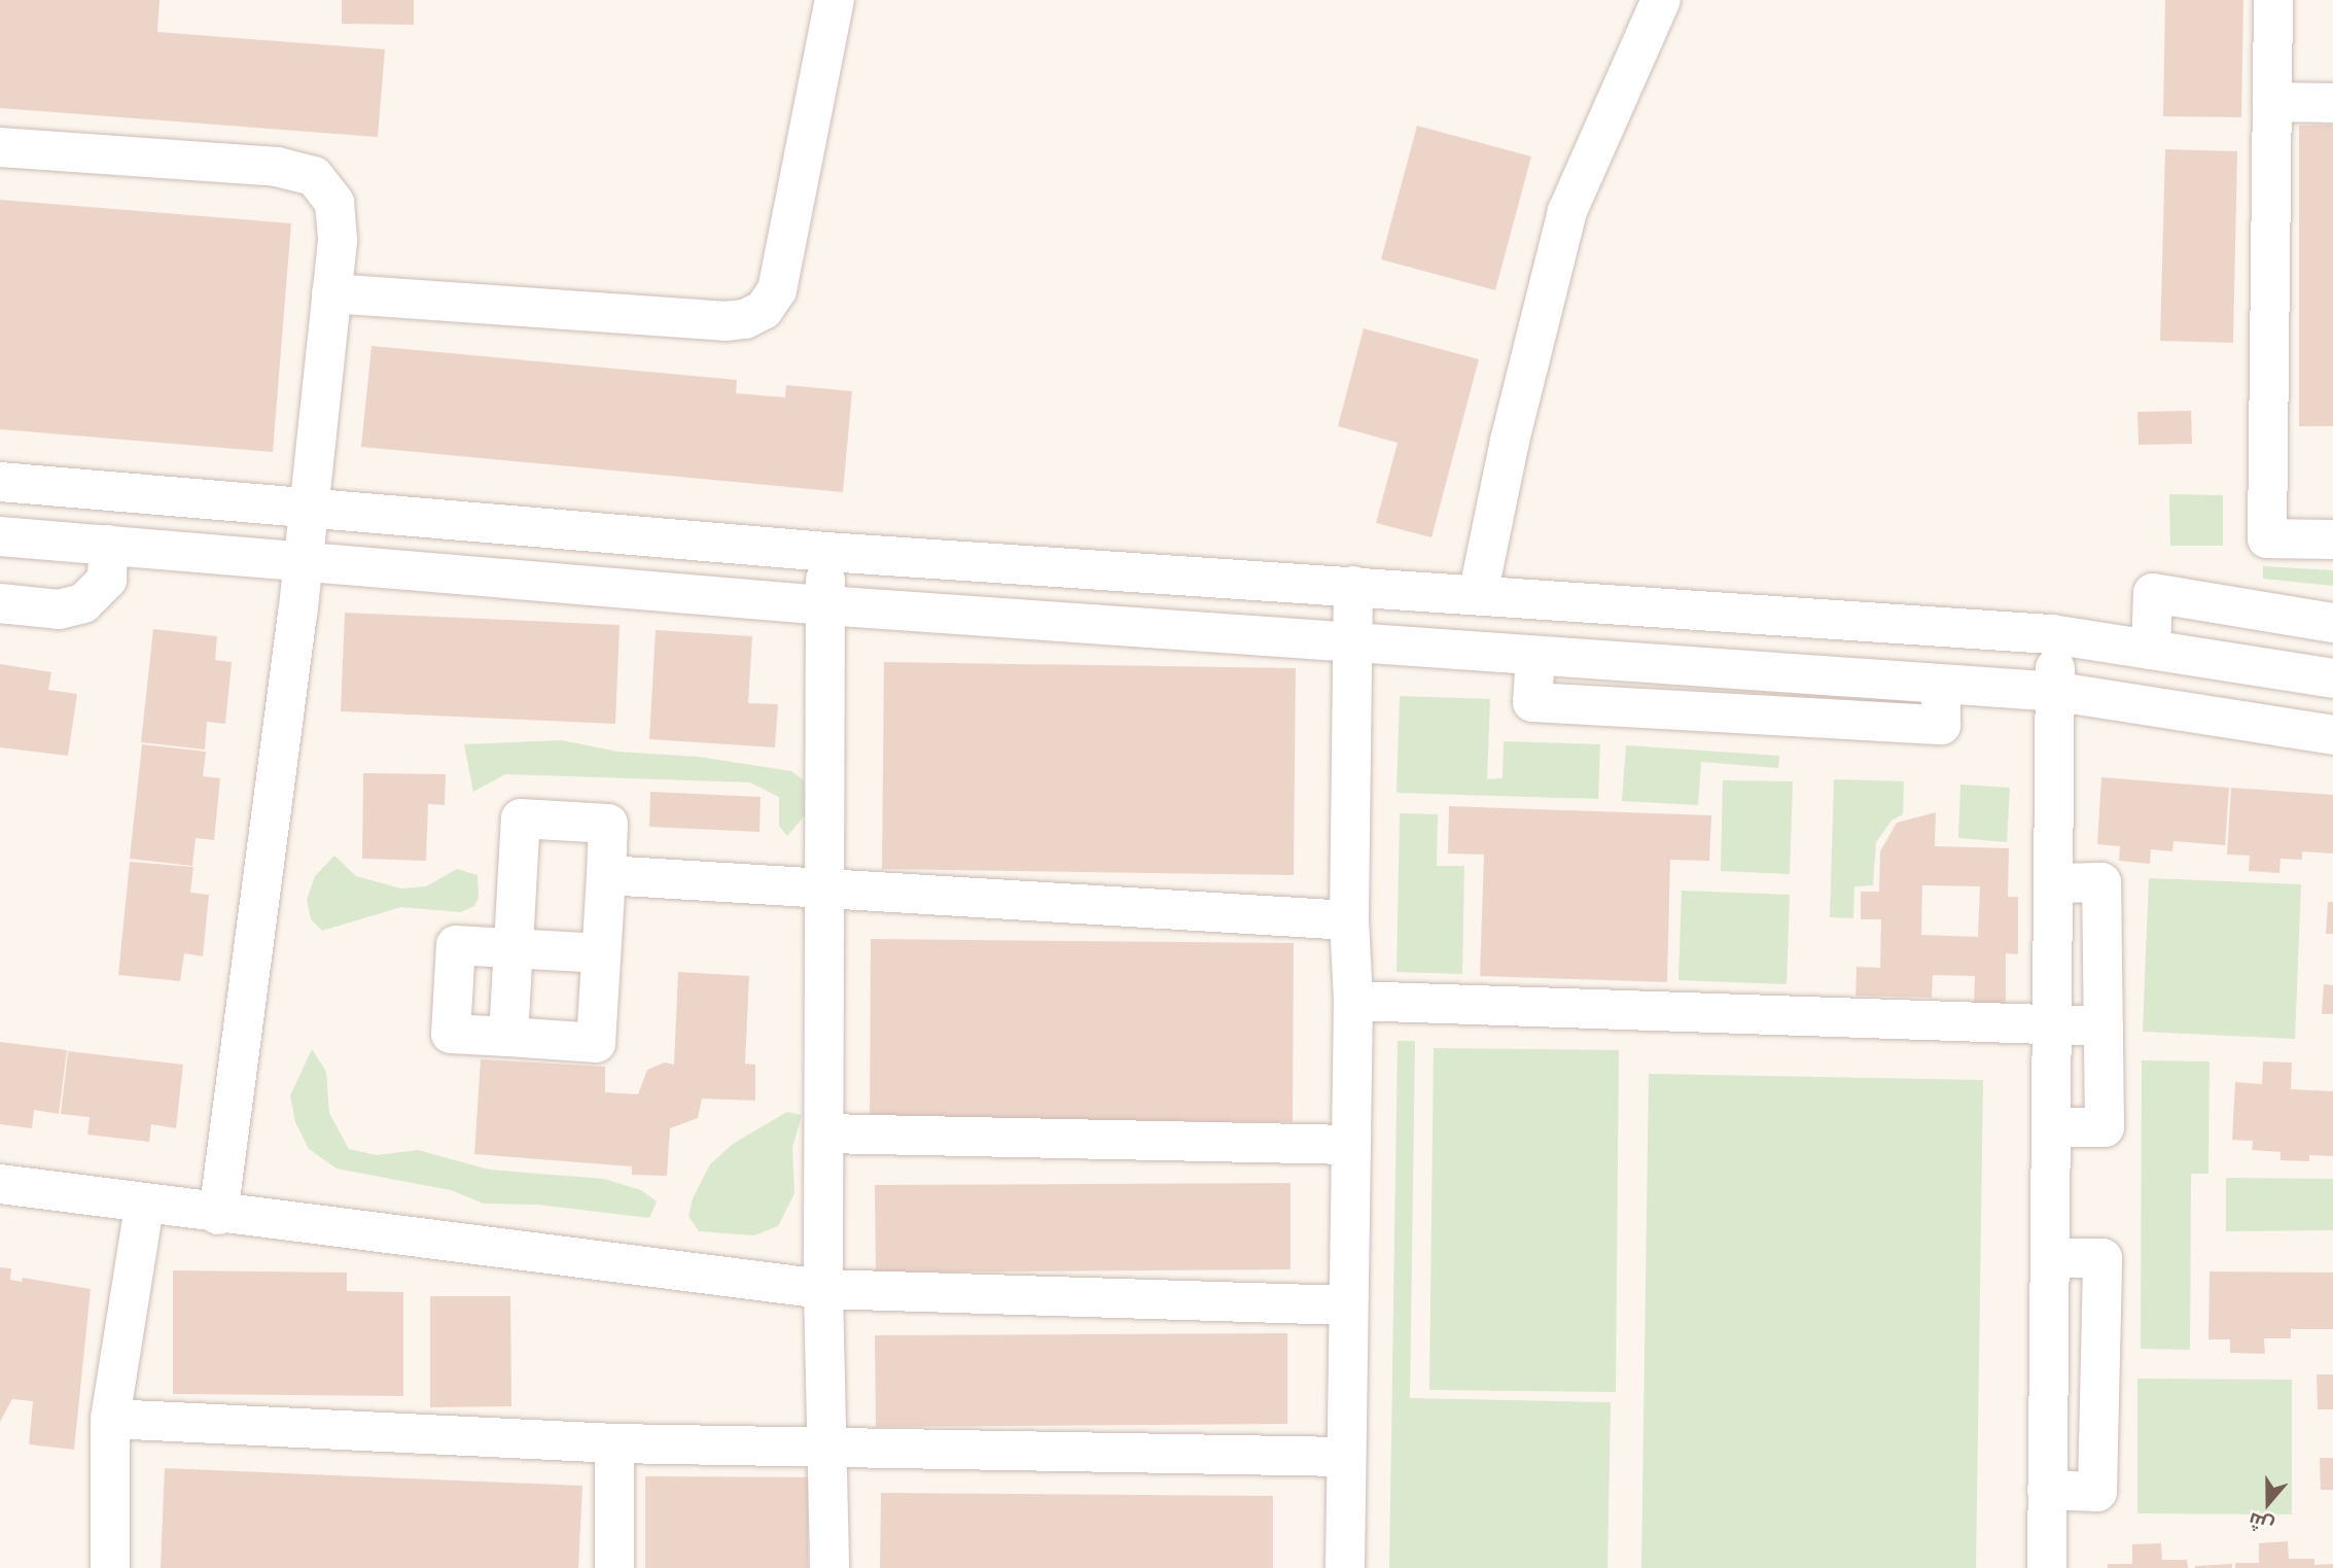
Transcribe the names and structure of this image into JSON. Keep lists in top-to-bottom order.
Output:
{
  "north": "bottom"
}
